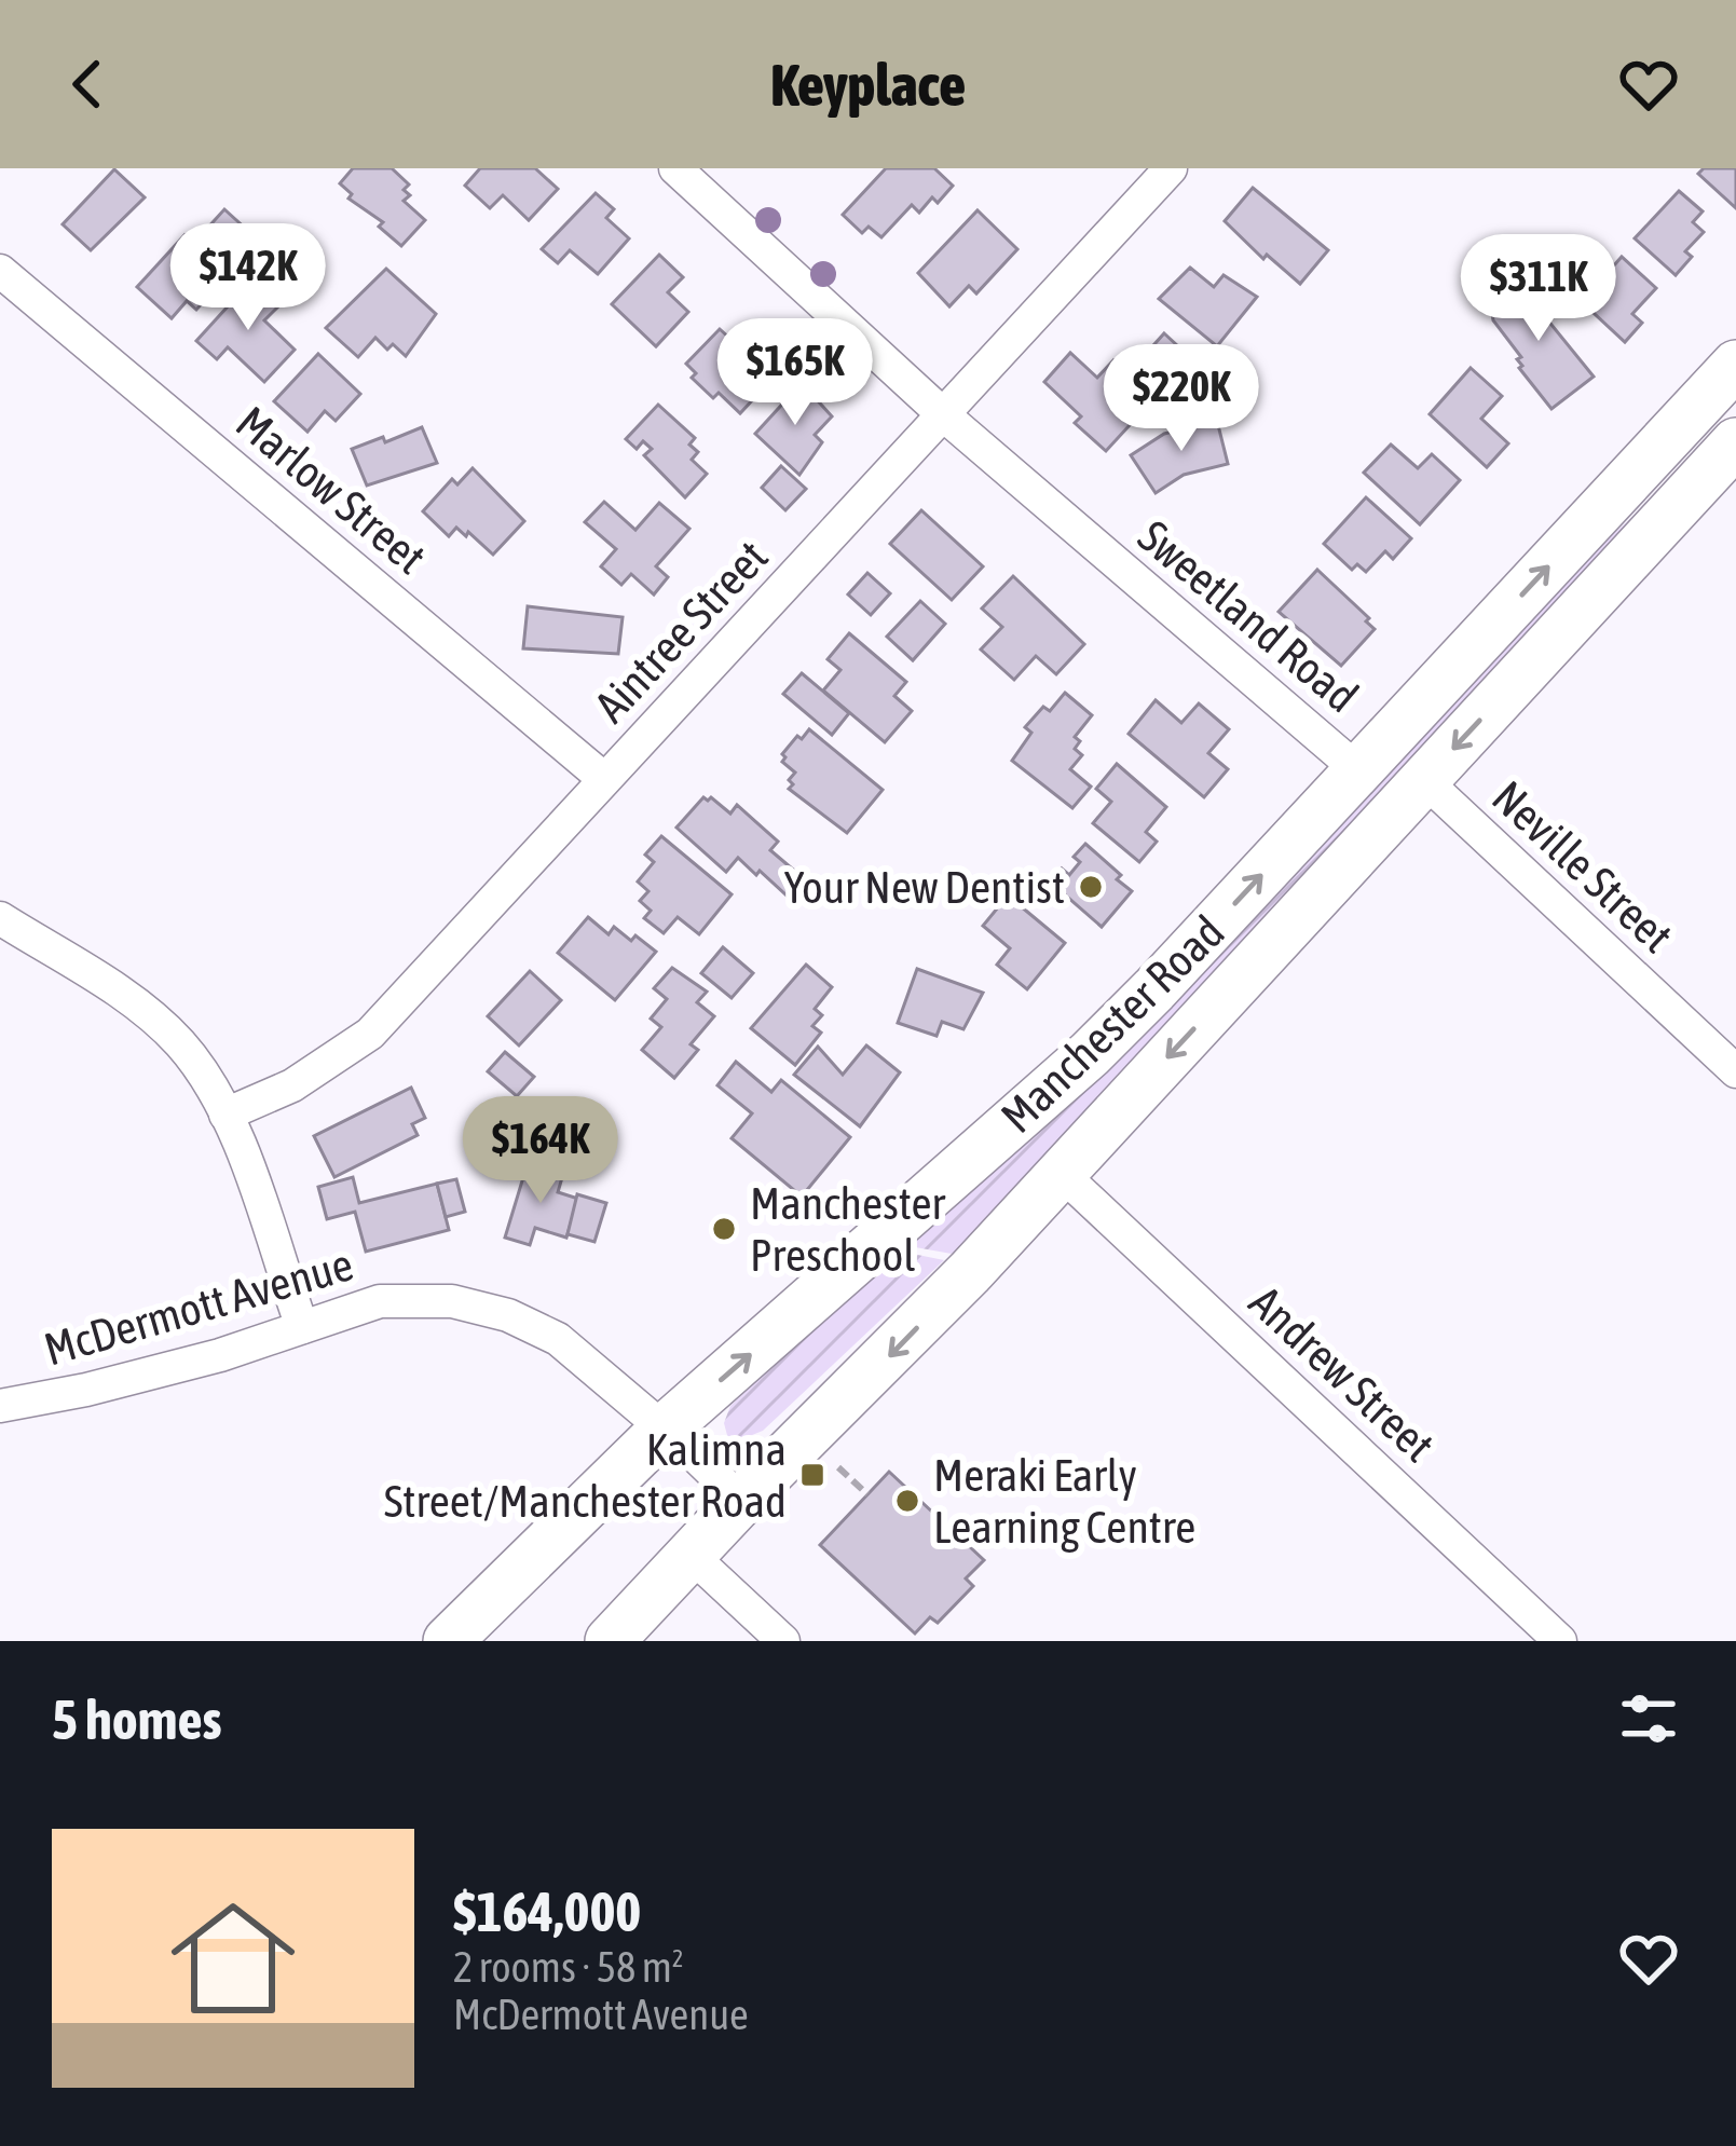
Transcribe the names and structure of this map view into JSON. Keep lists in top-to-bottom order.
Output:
{
  "streets": {
    "main road": ["Manchester Road"],
    "street": [
      "Marlow Street",
      "Sweetland Road",
      "Aintree Street",
      "Neville Street",
      "McDermott Avenue",
      "Andrew Street"
    ]
  },
  "crossings": [
    ["Marlow Street", "Aintree Street"],
    ["Sweetland Road", "Aintree Street"],
    ["Sweetland Road", "Manchester Road"],
    ["Neville Street", "Manchester Road"],
    ["Manchester Road", "McDermott Avenue"],
    ["Manchester Road", "Andrew Street"]
  ],
  "places": {
    "other": ["Your New Dentist", "Manchester Preschool", "Meraki Early Learning Centre"],
    "transit": ["Kalimna Street/Manchester Road"]
  },
  "page": {
    "header": "Keyplace",
    "price": [
      "$142K",
      "$311K",
      "$165K",
      "$220K",
      "$164K"
    ],
    "heading": "5 homes",
    "list": [
      {
        "name": "$164,000",
        "note": "2 rooms · 58 m² · McDermott Avenue"
      }
    ]
  }
}
